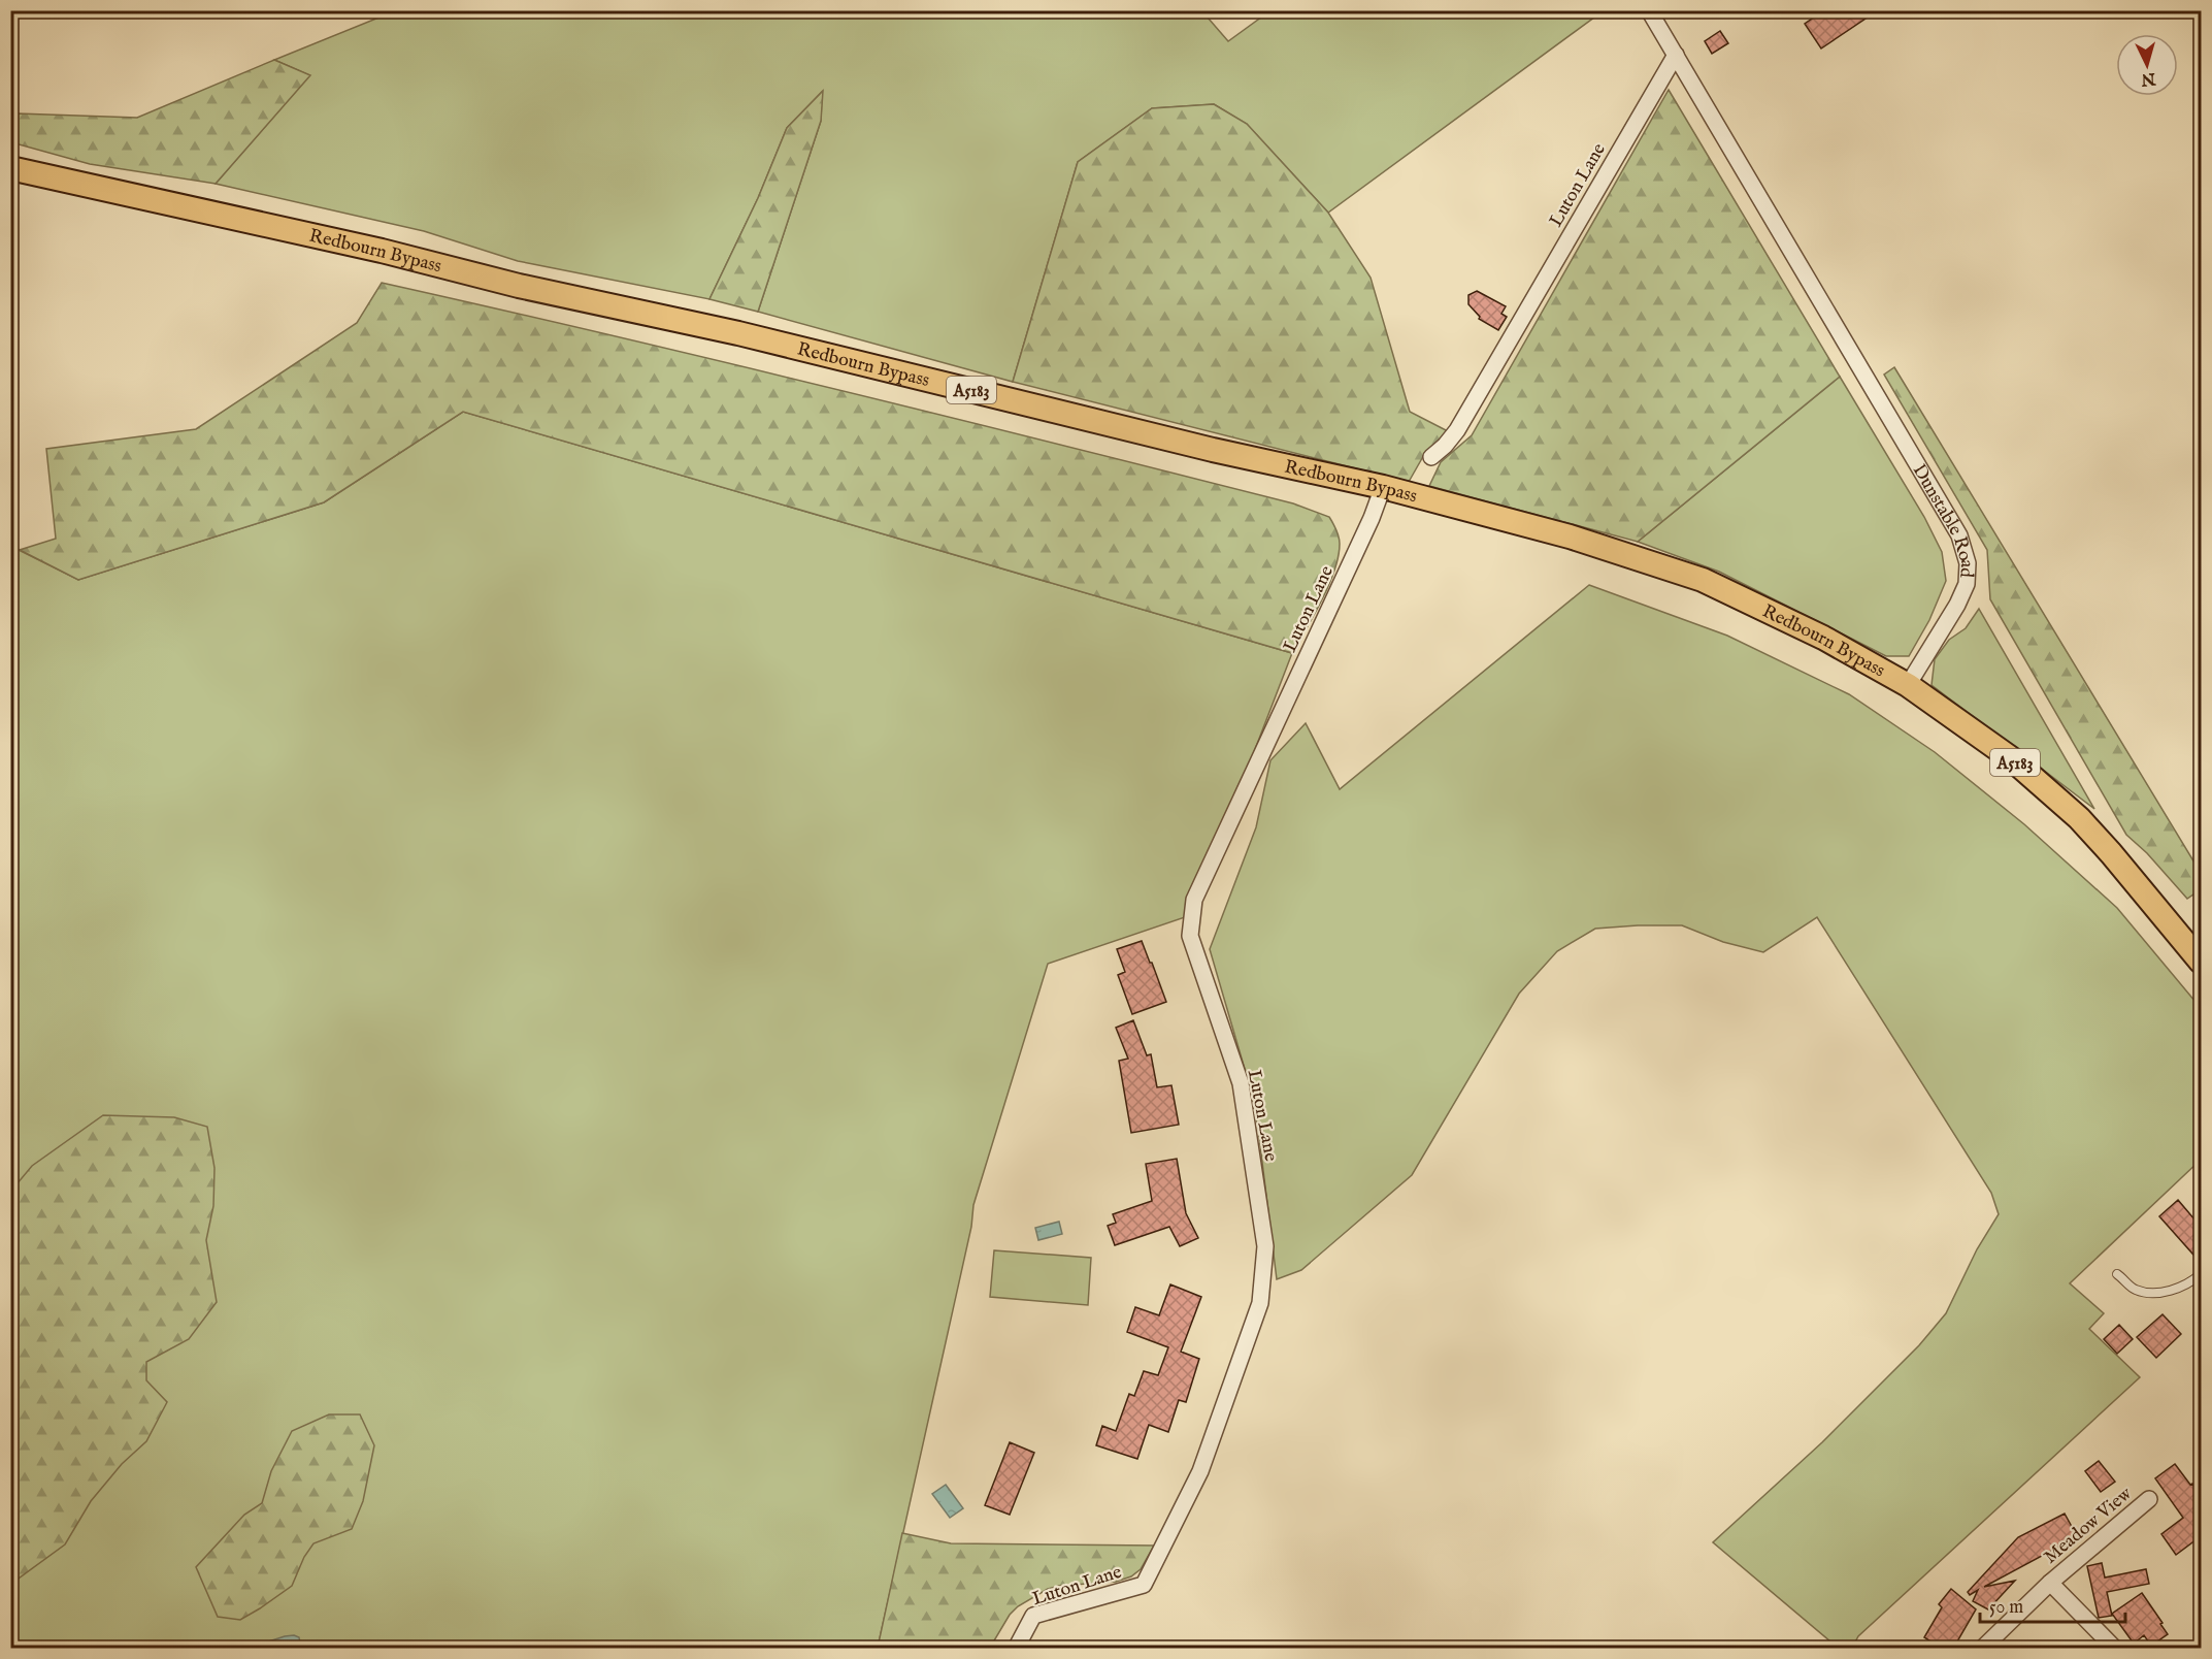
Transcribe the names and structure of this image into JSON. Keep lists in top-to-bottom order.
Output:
{
  "streets": {
    "main road": ["Redbourn Bypass", "A5183"],
    "street": ["Luton Lane", "Dunstable Road", "Meadow View"]
  },
  "crossings": [
    ["Luton Lane", "Redbourn Bypass"],
    ["Luton Lane", "Dunstable Road"],
    ["Redbourn Bypass", "A5183"],
    ["Redbourn Bypass", "Dunstable Road"],
    ["A5183", "Dunstable Road"]
  ],
  "scale_bar": "50 m",
  "north": "bottom"
}
